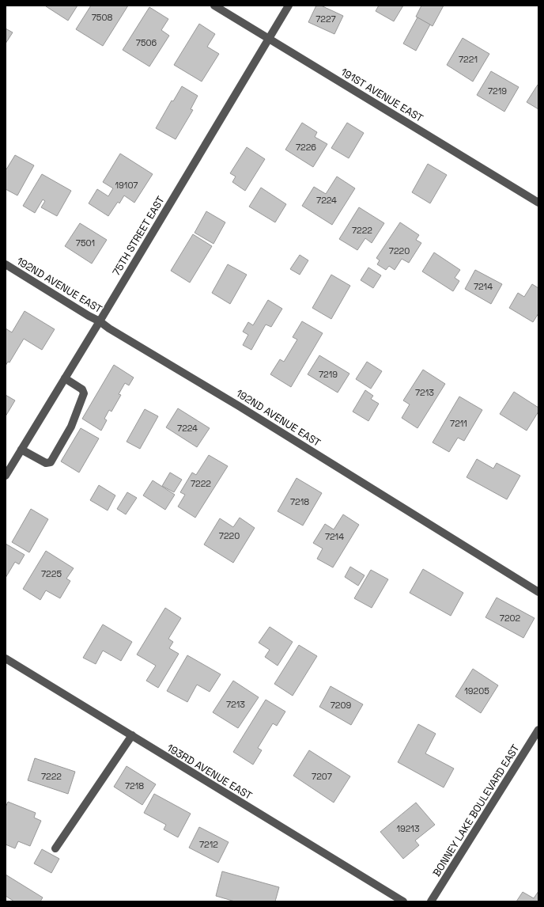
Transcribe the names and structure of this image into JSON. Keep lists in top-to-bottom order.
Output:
{
  "streets": {
    "street": [
      "191ST AVENUE EAST",
      "75TH STREET EAST",
      "192ND AVENUE EAST",
      "193RD AVENUE EAST",
      "BONNEY LAKE BOULEVARD EAST"
    ]
  },
  "crossings": [
    ["191ST AVENUE EAST", "75TH STREET EAST"],
    ["75TH STREET EAST", "192ND AVENUE EAST"]
  ],
  "house_numbers": [
    "7508",
    "7227",
    "7506",
    "7221",
    "7219",
    "7226",
    "19107",
    "7224",
    "7222",
    "7501",
    "7220",
    "7214",
    "7219",
    "7213",
    "7211",
    "7224",
    "7222",
    "7218",
    "7220",
    "7214",
    "7225",
    "7202",
    "19205",
    "7213",
    "7209",
    "7222",
    "7207",
    "7218",
    "19213",
    "7212"
  ]
}
